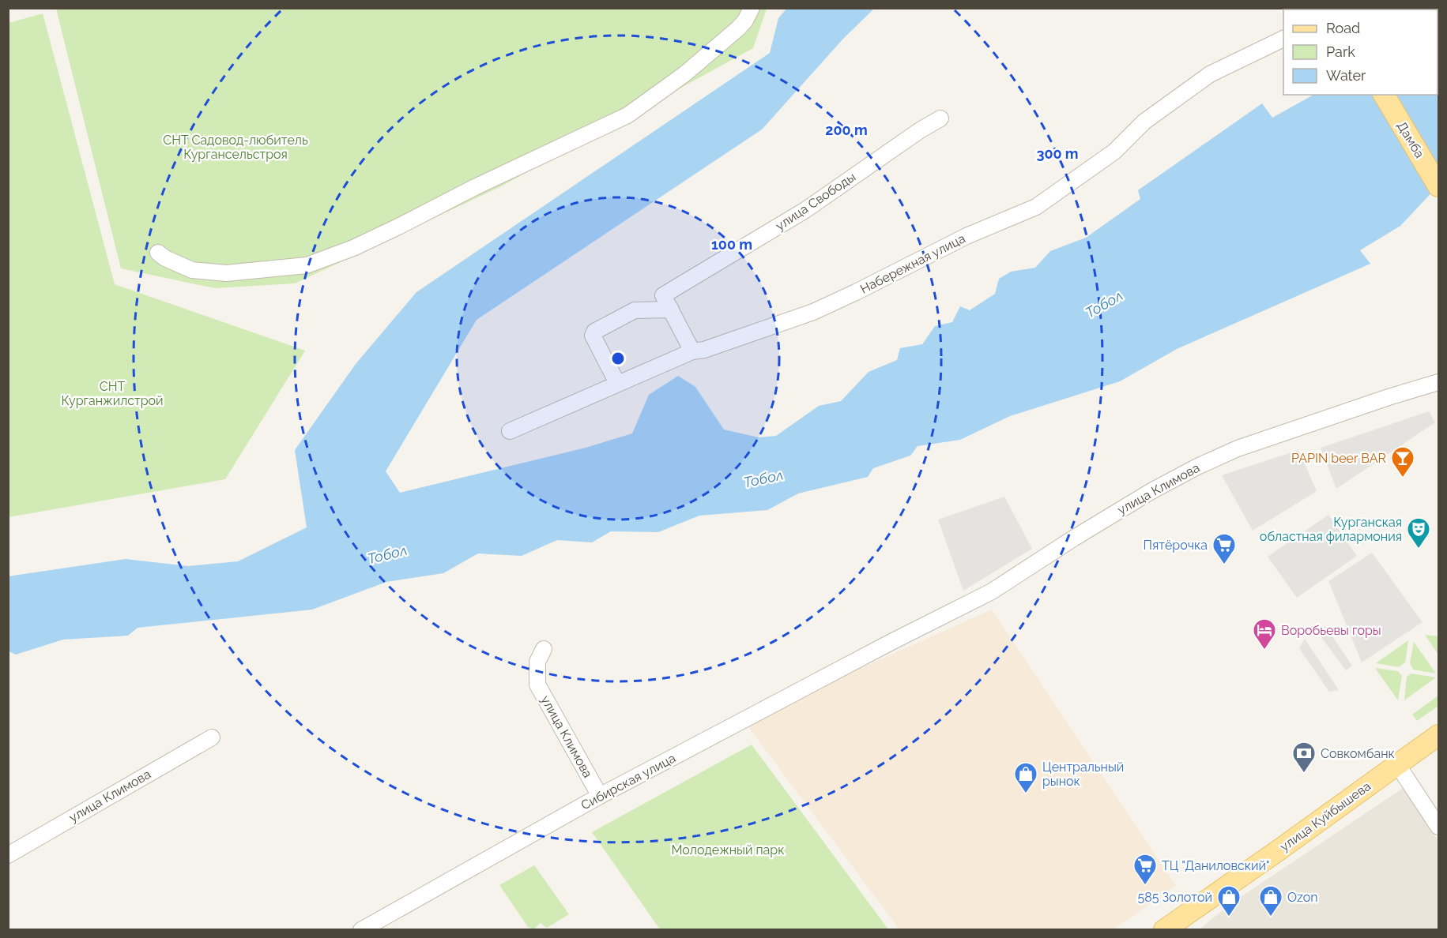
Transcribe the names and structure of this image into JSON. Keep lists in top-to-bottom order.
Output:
{
  "streets": {
    "main road": ["Дамба", "улица Куйбышева"],
    "street": [
      "улица Свободы",
      "Набережная улица",
      "улица Климова",
      "Сибирская улица"
    ]
  },
  "crossings": [
    ["улица Климова", "Сибирская улица"]
  ],
  "water": ["Тобол"],
  "parks": ["СНТ Садовод-любитель Кургансельстроя", "СНТ Курганжилстрой", "Молодежный парк"],
  "places": {
    "bar": ["PAPIN beer BAR"],
    "theatre": ["Курганская областная филармония"],
    "supermarket": ["Пятёрочка", "ТЦ \"Даниловский\""],
    "hotel": ["Воробьевы горы"],
    "bank": ["Совкомбанк"],
    "shop": ["Центральный рынок", "585 Золотой", "Ozon"]
  },
  "legend": ["Road", "Park", "Water"],
  "rings": ["200 m", "300 m", "100 m"]
}
